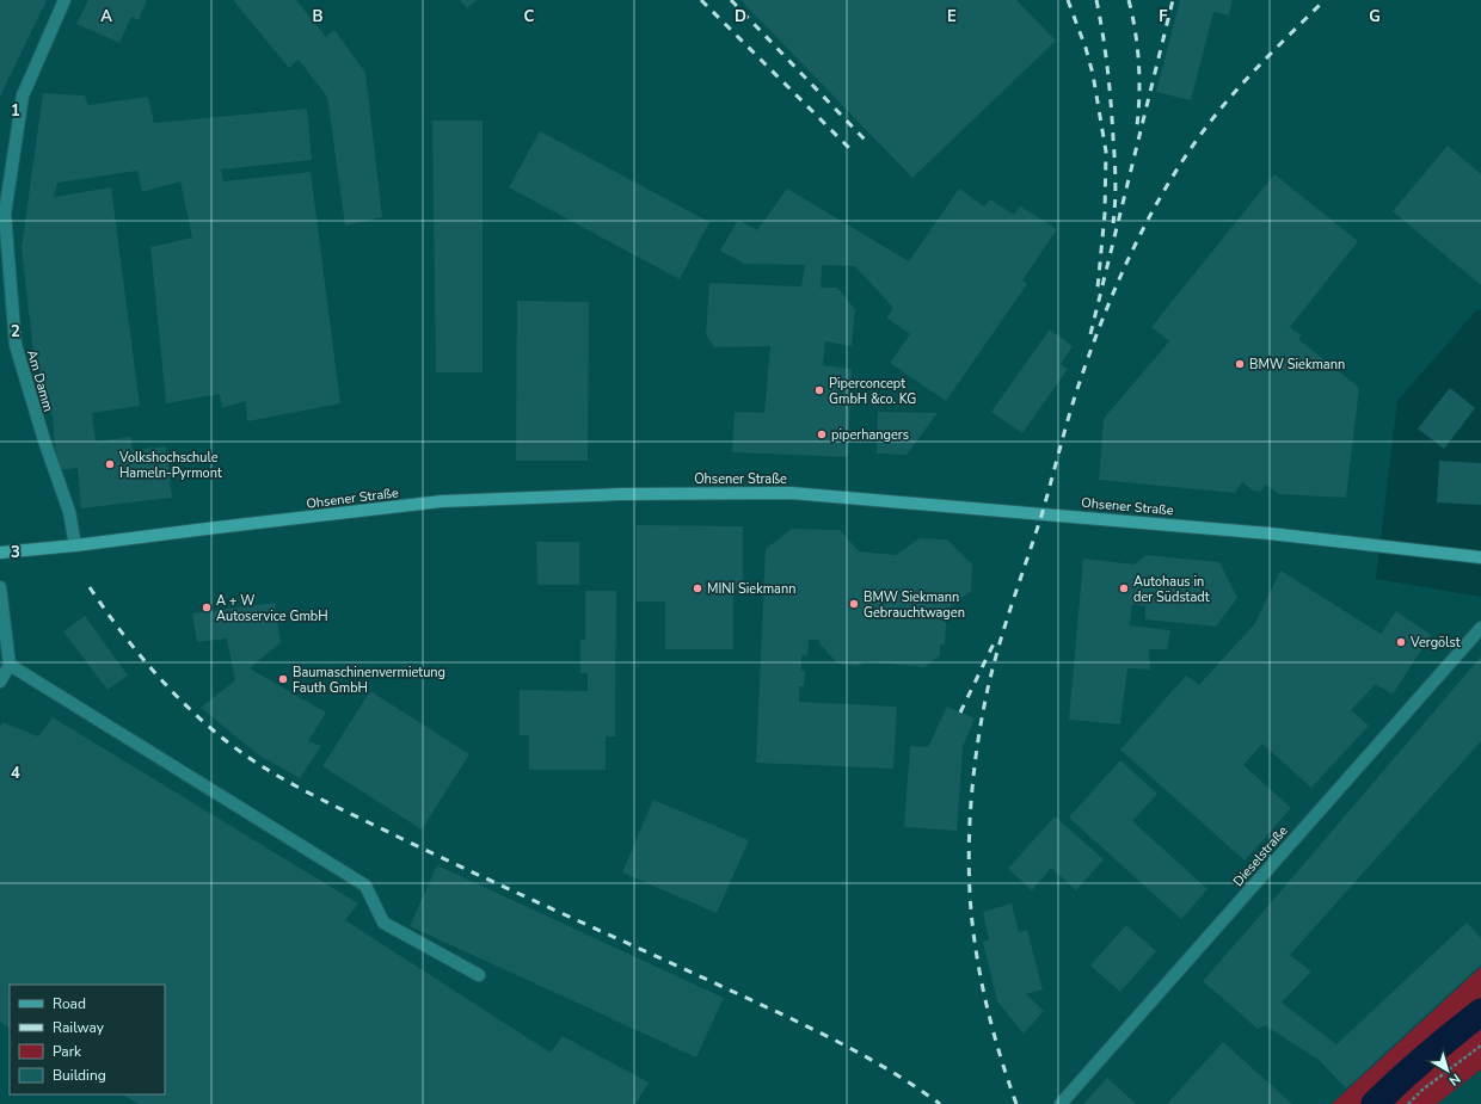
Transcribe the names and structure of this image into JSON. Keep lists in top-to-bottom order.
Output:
{
  "streets": {
    "main road": ["Ohsener Straße"],
    "street": ["Am Damm", "Dieselstraße"]
  },
  "crossings": [
    ["Am Damm", "Ohsener Straße"]
  ],
  "places": [
    "BMW Siekmann",
    "Piperconcept GmbH &co. KG",
    "piperhangers",
    "Volkshochschule Hameln-Pyrmont",
    "MINI Siekmann",
    "Autohaus in der Südstadt",
    "BMW Siekmann Gebrauchtwagen",
    "A + W Autoservice GmbH",
    "Vergölst",
    "Baumaschinenvermietung Fauth GmbH"
  ],
  "legend": [
    "Road",
    "Railway",
    "Park",
    "Building"
  ],
  "north": "bottom right",
  "grid": {
    "columns": [
      "A",
      "B",
      "C",
      "D",
      "E",
      "F",
      "G"
    ],
    "rows": [
      "1",
      "2",
      "3",
      "4"
    ]
  }
}
